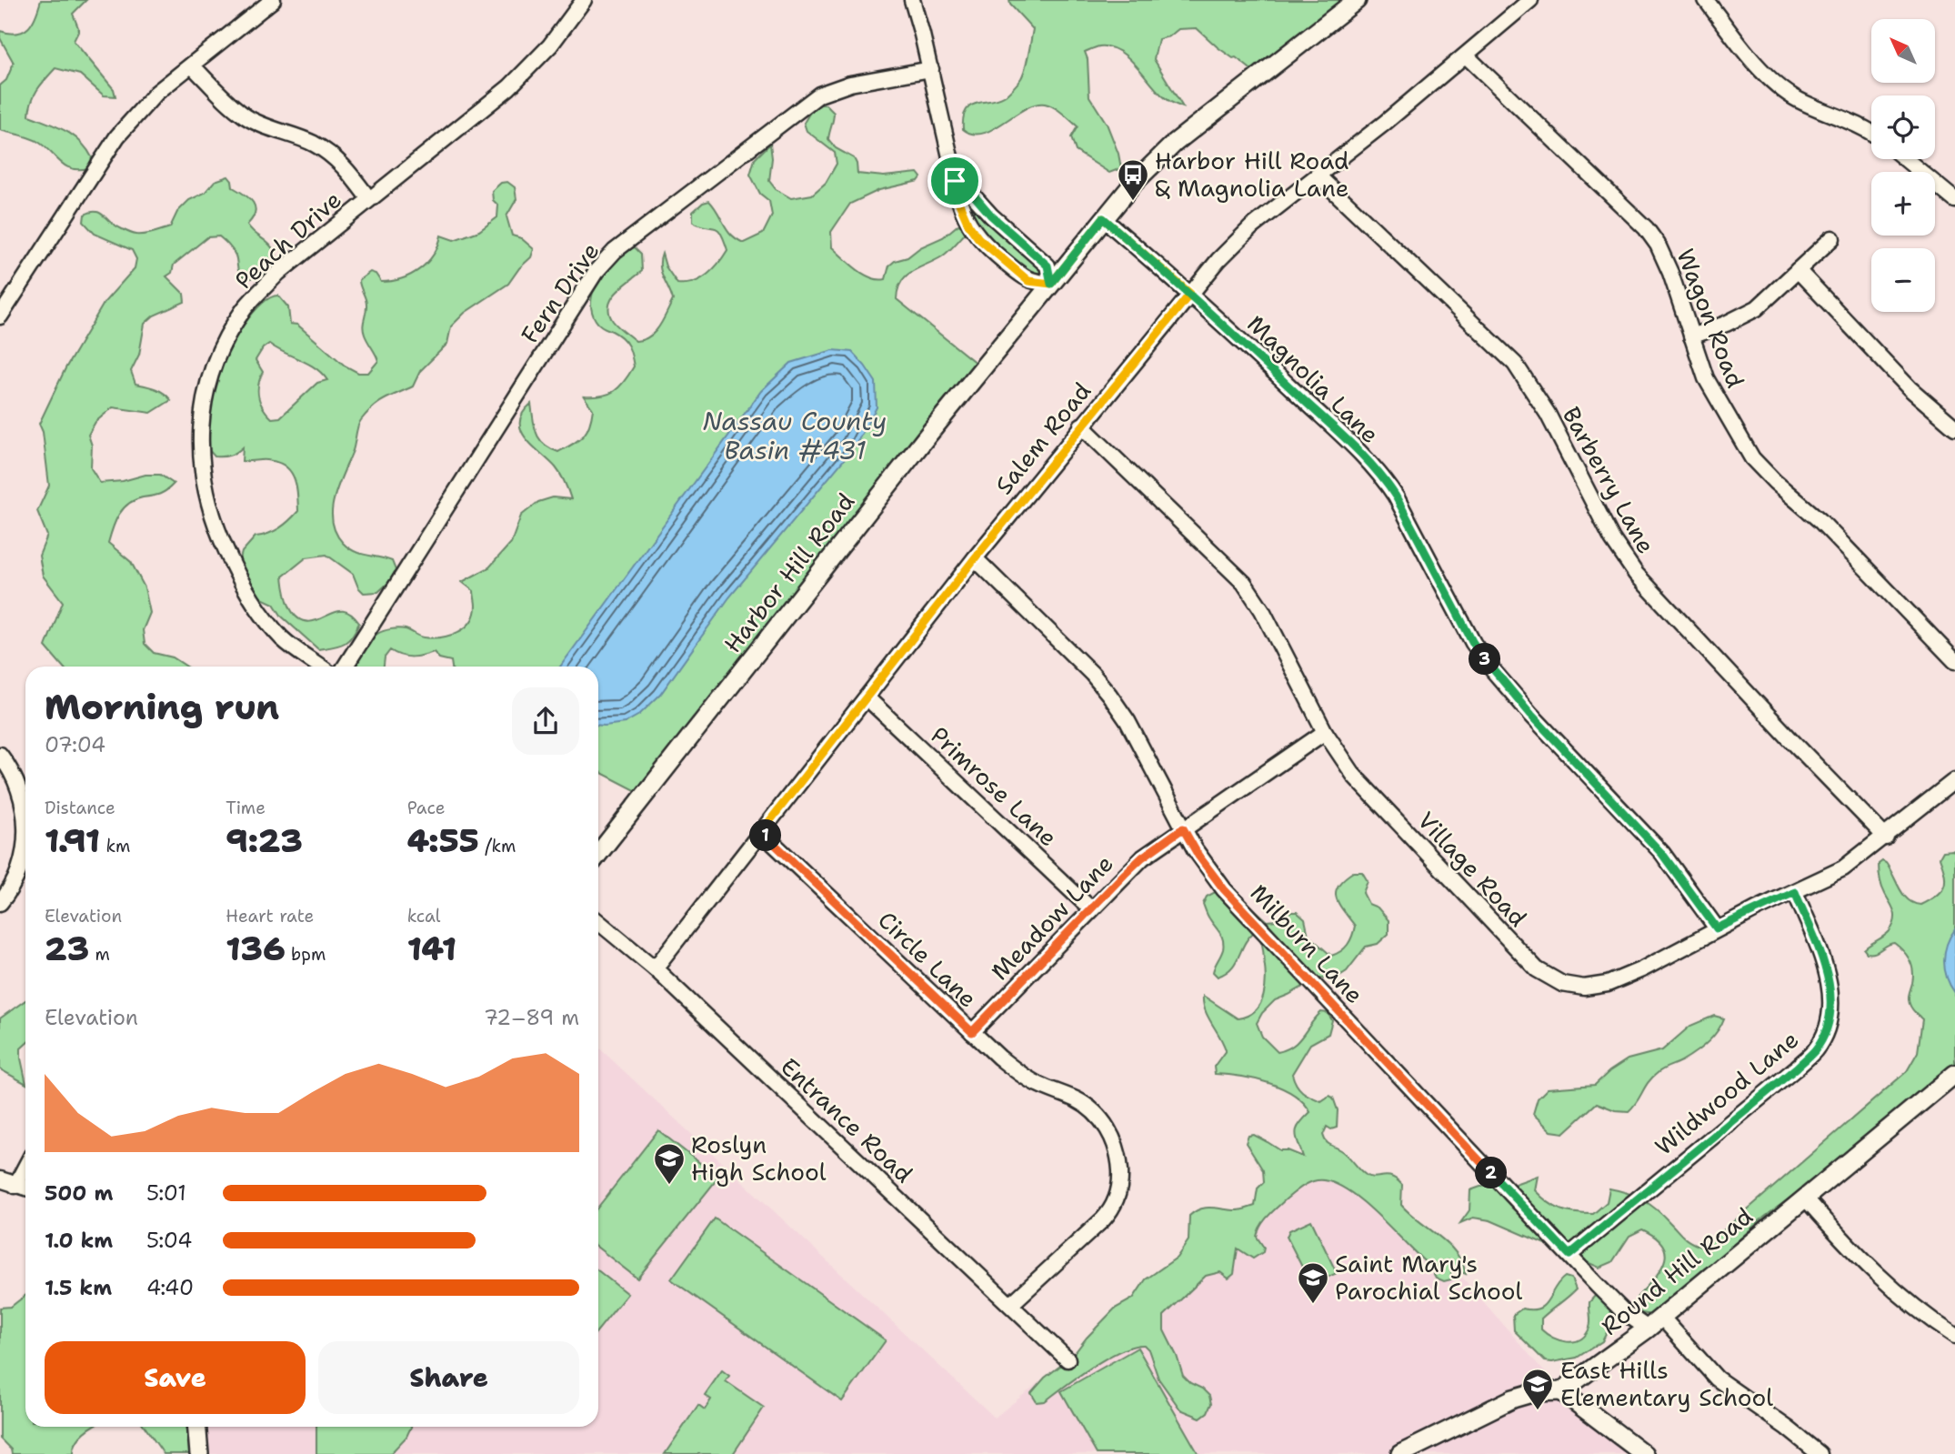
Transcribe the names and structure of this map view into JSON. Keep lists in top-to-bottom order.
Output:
{
  "streets": {
    "street": [
      "Peach Drive",
      "Fern Drive",
      "Wagon Road",
      "Magnolia Lane",
      "Salem Road",
      "Barberry Lane",
      "Harbor Hill Road",
      "Primrose Lane",
      "Village Road",
      "Meadow Lane",
      "Milburn Lane",
      "Circle Lane",
      "Wildwood Lane",
      "Entrance Road",
      "Round Hill Road"
    ]
  },
  "crossings": [
    ["Wagon Road", "Salem Road"],
    ["Magnolia Lane", "Salem Road"],
    ["Magnolia Lane", "Harbor Hill Road"],
    ["Magnolia Lane", "Village Road"],
    ["Salem Road", "Barberry Lane"],
    ["Salem Road", "Primrose Lane"],
    ["Salem Road", "Village Road"],
    ["Salem Road", "Milburn Lane"],
    ["Salem Road", "Circle Lane"],
    ["Salem Road", "Entrance Road"],
    ["Barberry Lane", "Village Road"],
    ["Primrose Lane", "Meadow Lane"],
    ["Village Road", "Meadow Lane"],
    ["Village Road", "Wildwood Lane"],
    ["Meadow Lane", "Milburn Lane"],
    ["Meadow Lane", "Circle Lane"],
    ["Milburn Lane", "Wildwood Lane"],
    ["Milburn Lane", "Round Hill Road"],
    ["Circle Lane", "Entrance Road"]
  ],
  "water": ["Nassau County Basin #431"],
  "places": {
    "bus stop": ["Harbor Hill Road & Magnolia Lane"],
    "school or university": ["Roslyn High School", "Saint Mary's Parochial School", "East Hills Elementary School"]
  },
  "north": "top left",
  "page": {
    "map_buttons": ["+", "−"],
    "pins": ["3", "1", "2"],
    "heading": ["Morning run", "07:04"],
    "stats": [
      ["Distance", "1.91 km"],
      ["Time", "9:23"],
      ["Pace", "4:55 /km"],
      ["Elevation", "23 m"],
      ["Heart rate", "136 bpm"],
      ["kcal", "141"]
    ],
    "chart": ["Elevation", "72–89 m"],
    "list": [
      {
        "name": "500 m",
        "note": "5:01"
      },
      {
        "name": "1.0 km",
        "note": "5:04"
      },
      {
        "name": "1.5 km",
        "note": "4:40"
      }
    ],
    "buttons": ["Save", "Share"]
  }
}
